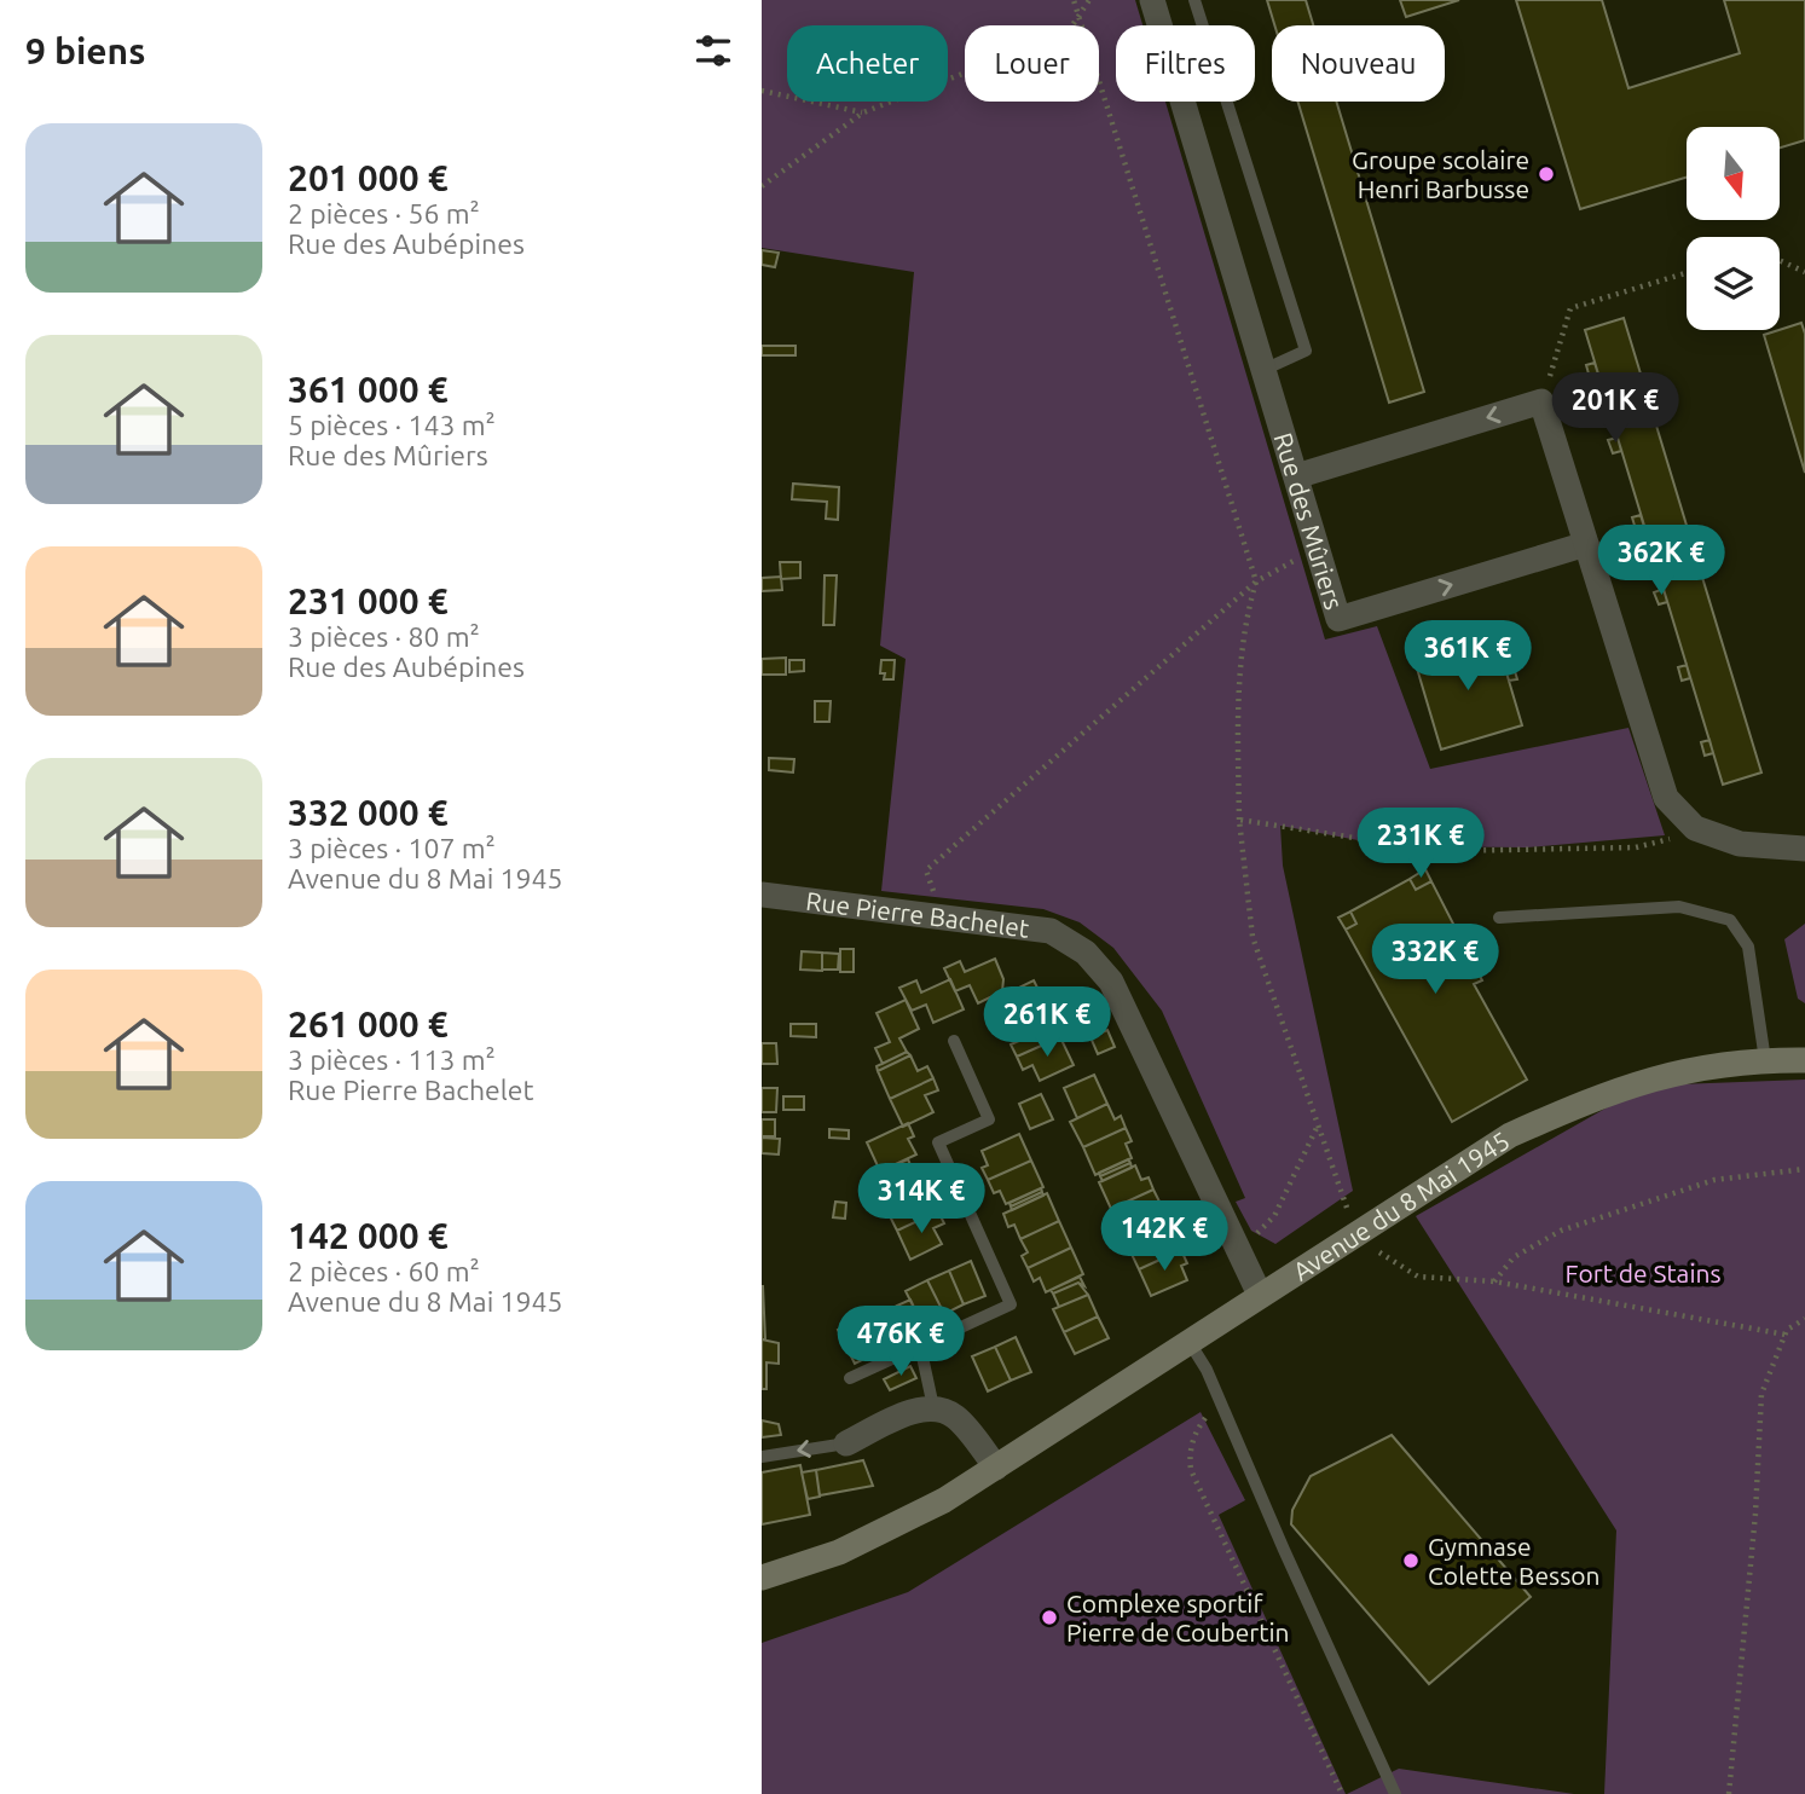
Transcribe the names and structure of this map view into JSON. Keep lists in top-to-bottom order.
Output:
{
  "streets": {
    "street": ["Rue des Mûriers", "Rue Pierre Bachelet", "Avenue du 8 Mai 1945"]
  },
  "crossings": [
    ["Rue Pierre Bachelet", "Avenue du 8 Mai 1945"]
  ],
  "parks": ["Fort de Stains"],
  "places": ["Groupe scolaire Henri Barbusse", "Gymnase Colette Besson", "Complexe sportif Pierre de Coubertin"],
  "north": "bottom",
  "page": {
    "heading": "9 biens",
    "chip": [
      "Acheter",
      "Louer",
      "Filtres",
      "Nouveau"
    ],
    "list": [
      {
        "name": "201 000 €",
        "note": "2 pièces · 56 m² · Rue des Aubépines"
      },
      {
        "name": "361 000 €",
        "note": "5 pièces · 143 m² · Rue des Mûriers"
      },
      {
        "name": "231 000 €",
        "note": "3 pièces · 80 m² · Rue des Aubépines"
      },
      {
        "name": "332 000 €",
        "note": "3 pièces · 107 m² · Avenue du 8 Mai 1945"
      },
      {
        "name": "261 000 €",
        "note": "3 pièces · 113 m² · Rue Pierre Bachelet"
      },
      {
        "name": "142 000 €",
        "note": "2 pièces · 60 m² · Avenue du 8 Mai 1945"
      }
    ],
    "price": [
      "201K €",
      "362K €",
      "361K €",
      "231K €",
      "332K €",
      "261K €",
      "314K €",
      "142K €",
      "476K €"
    ]
  }
}
